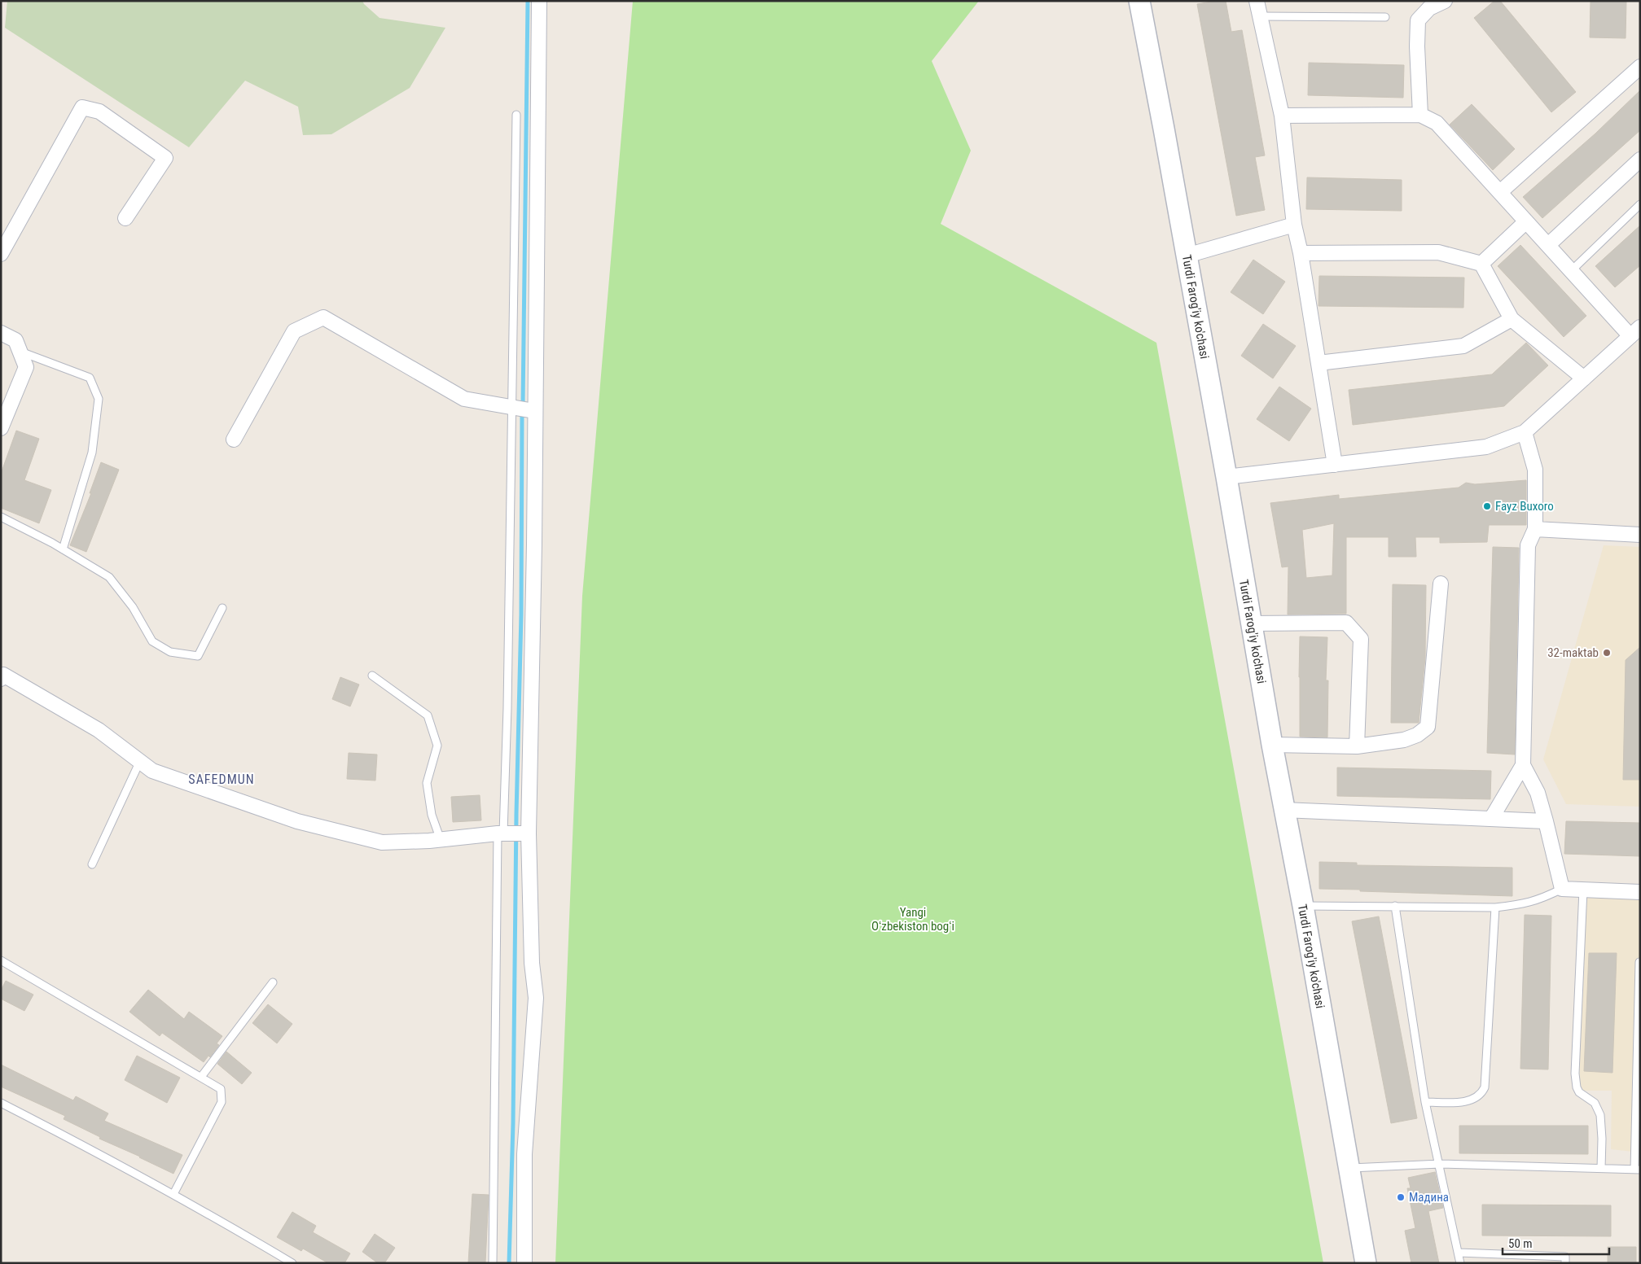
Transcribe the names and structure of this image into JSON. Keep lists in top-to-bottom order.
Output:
{
  "streets": {
    "main road": ["Turdi Farog'iy ko'chasi"]
  },
  "districts": ["SAFEDMUN"],
  "parks": ["Yangi Oʻzbekiston bogʻi"],
  "places": ["Fayz Buxoro", "32-maktab", "Мадина"],
  "scale_bar": "50 m"
}
